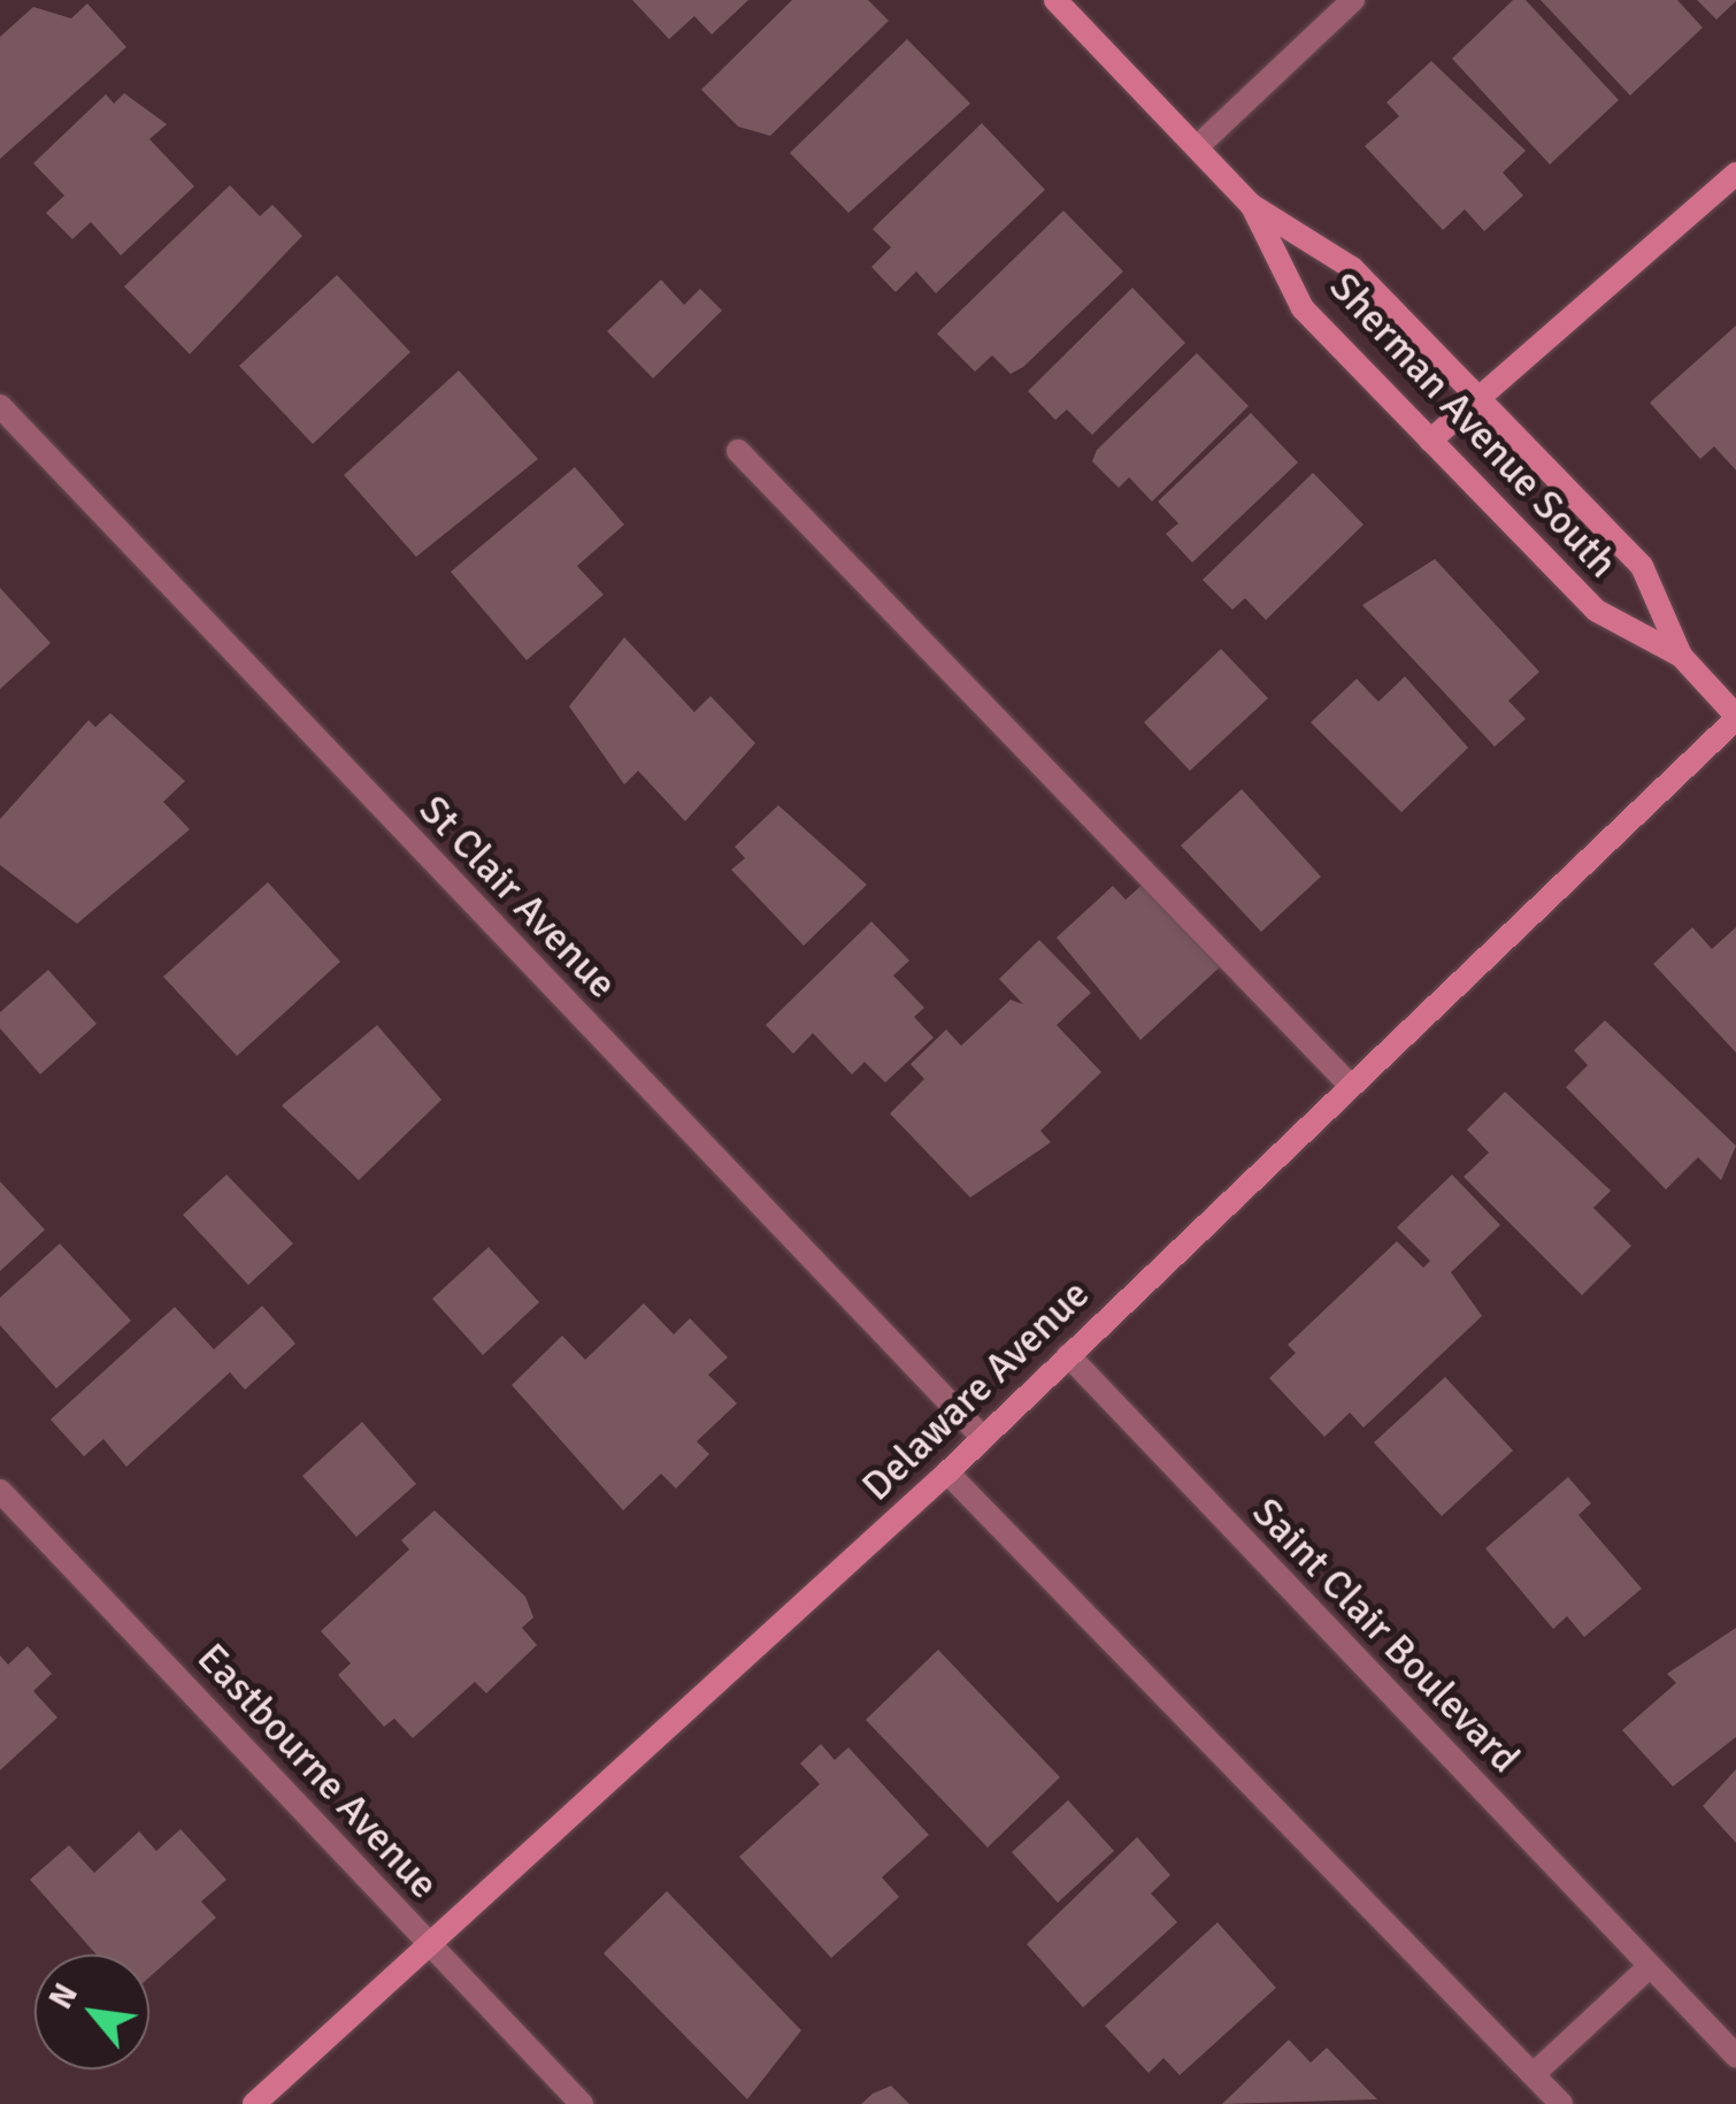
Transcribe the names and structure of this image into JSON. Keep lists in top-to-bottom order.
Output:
{
  "streets": {
    "street": [
      "Sherman Avenue South",
      "St Clair Avenue",
      "Delaware Avenue",
      "Saint Clair Boulevard",
      "Eastbourne Avenue"
    ]
  },
  "crossings": [
    ["Sherman Avenue South", "Delaware Avenue"],
    ["St Clair Avenue", "Delaware Avenue"],
    ["Delaware Avenue", "Saint Clair Boulevard"],
    ["Delaware Avenue", "Eastbourne Avenue"]
  ],
  "north": "top left"
}
